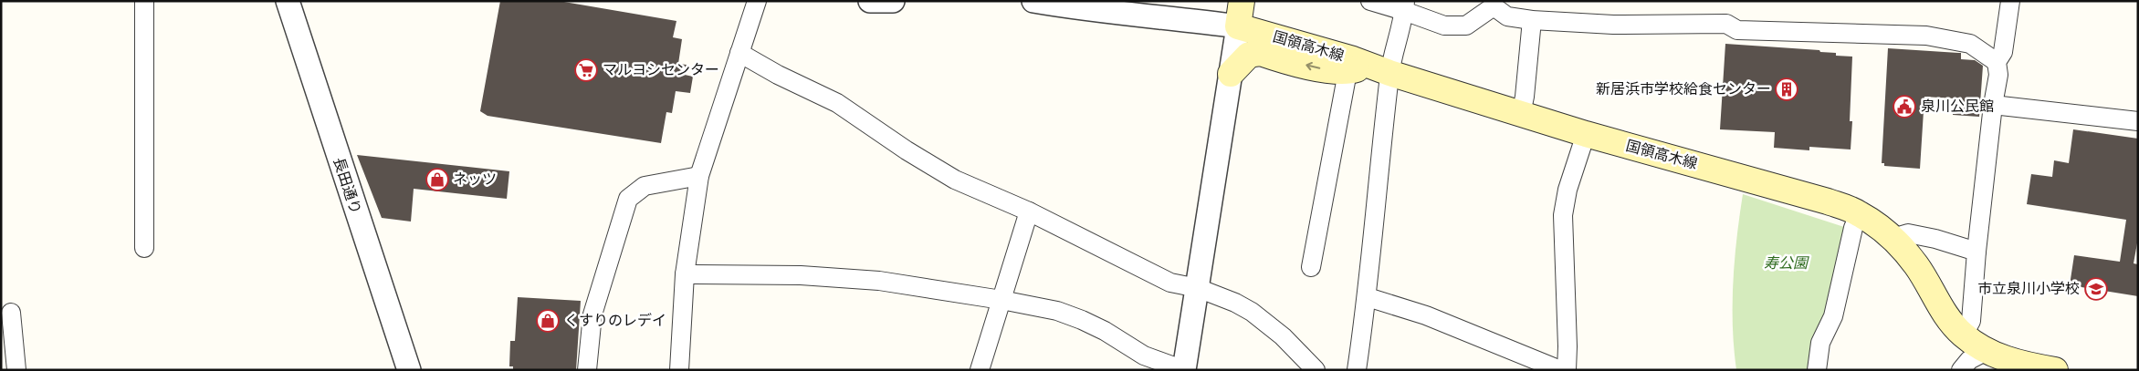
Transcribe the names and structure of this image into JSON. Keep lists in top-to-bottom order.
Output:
{
  "streets": {
    "main road": ["国領高木線"],
    "street": ["長田通り"]
  },
  "parks": ["寿公園"],
  "places": {
    "supermarket": ["マルヨシセンター"],
    "building": ["新居浜市学校給食センター"],
    "public building": ["泉川公民館"],
    "shop": ["ネッツ", "くすりのレデイ"],
    "school or university": ["市立泉川小学校"]
  }
}
